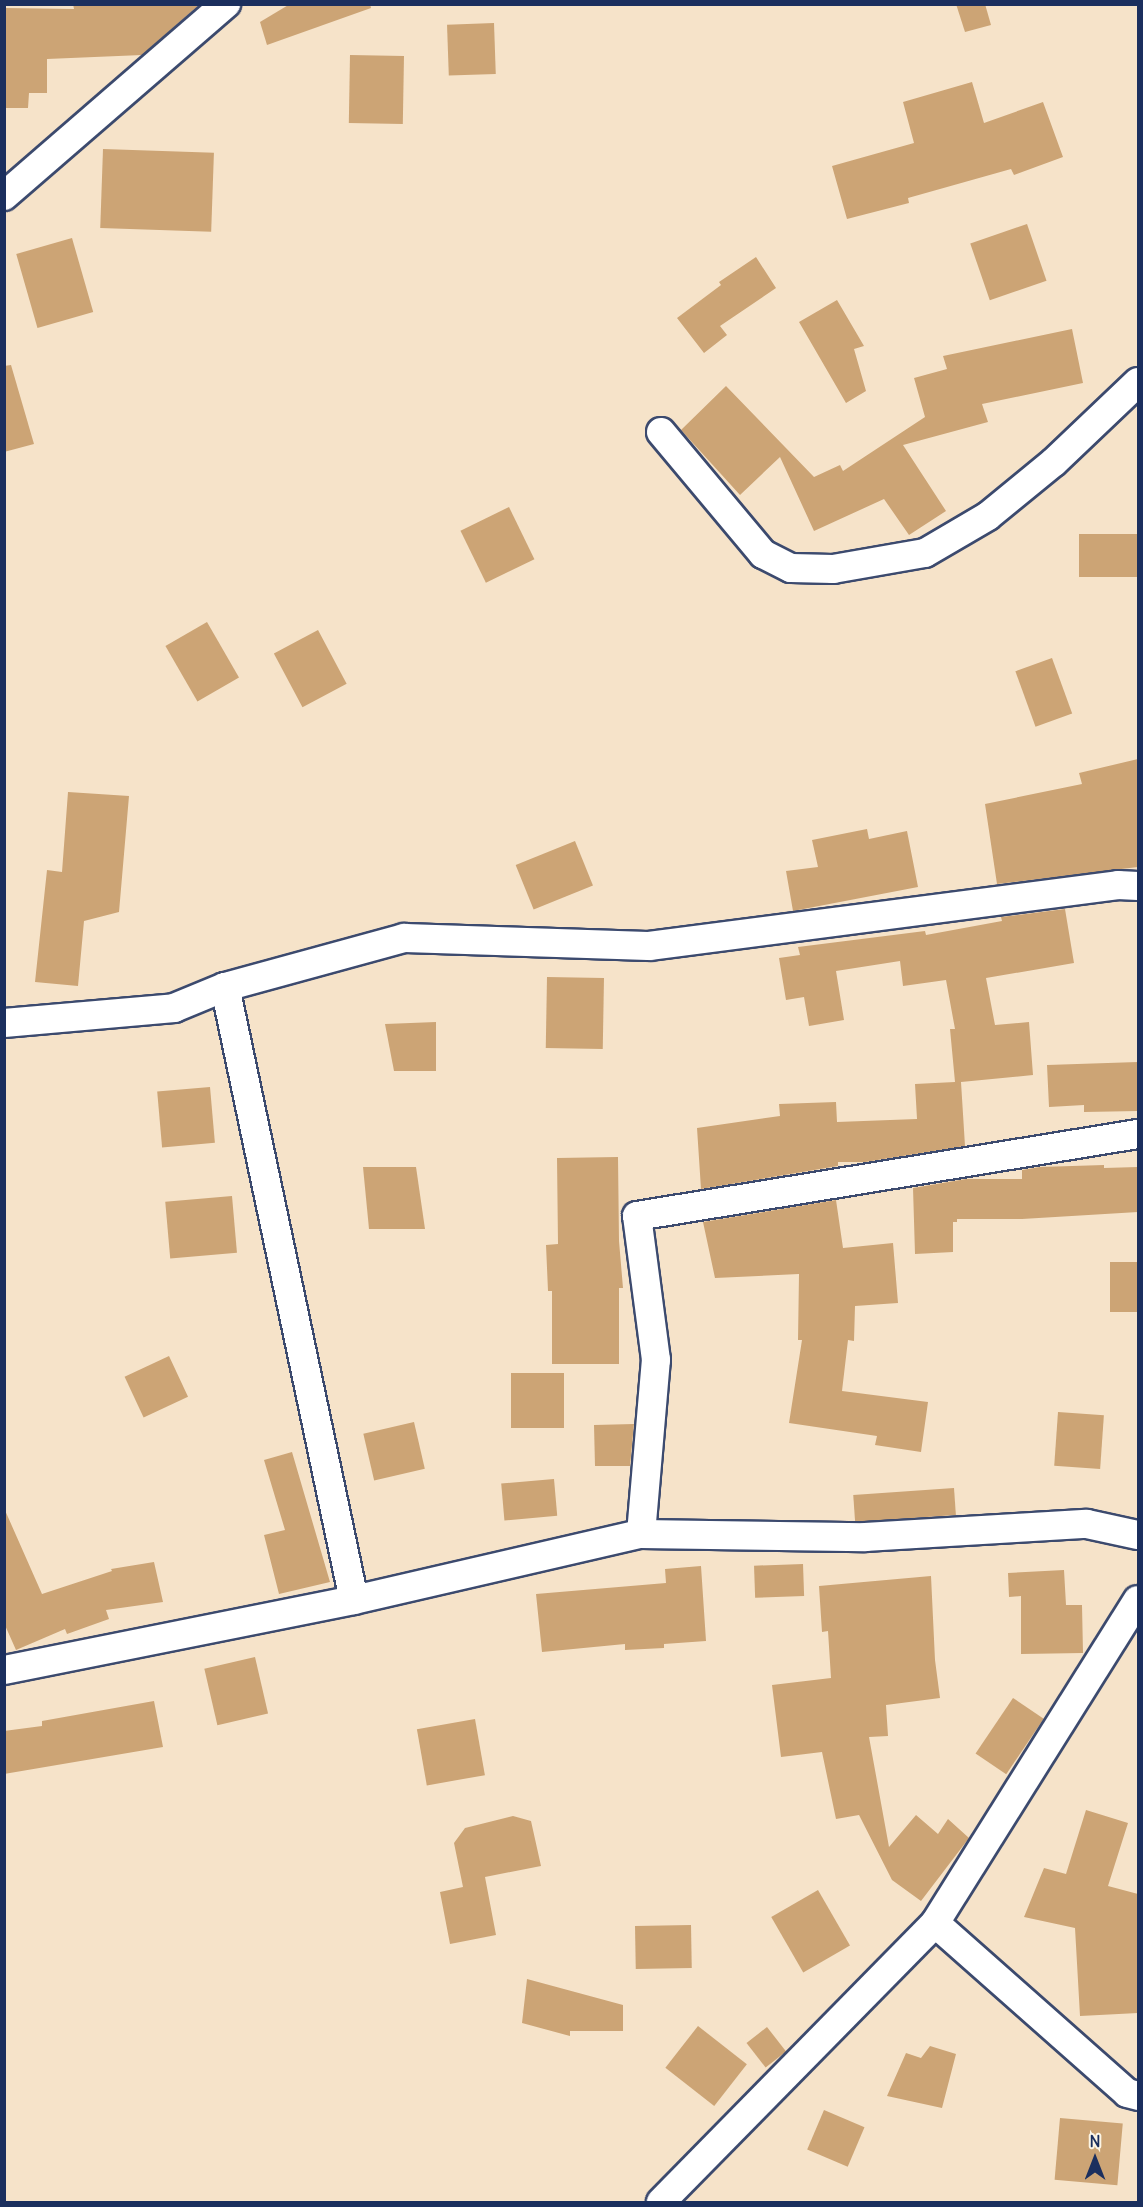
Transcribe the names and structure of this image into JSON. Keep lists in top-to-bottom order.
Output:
{
  "north": "top"
}
